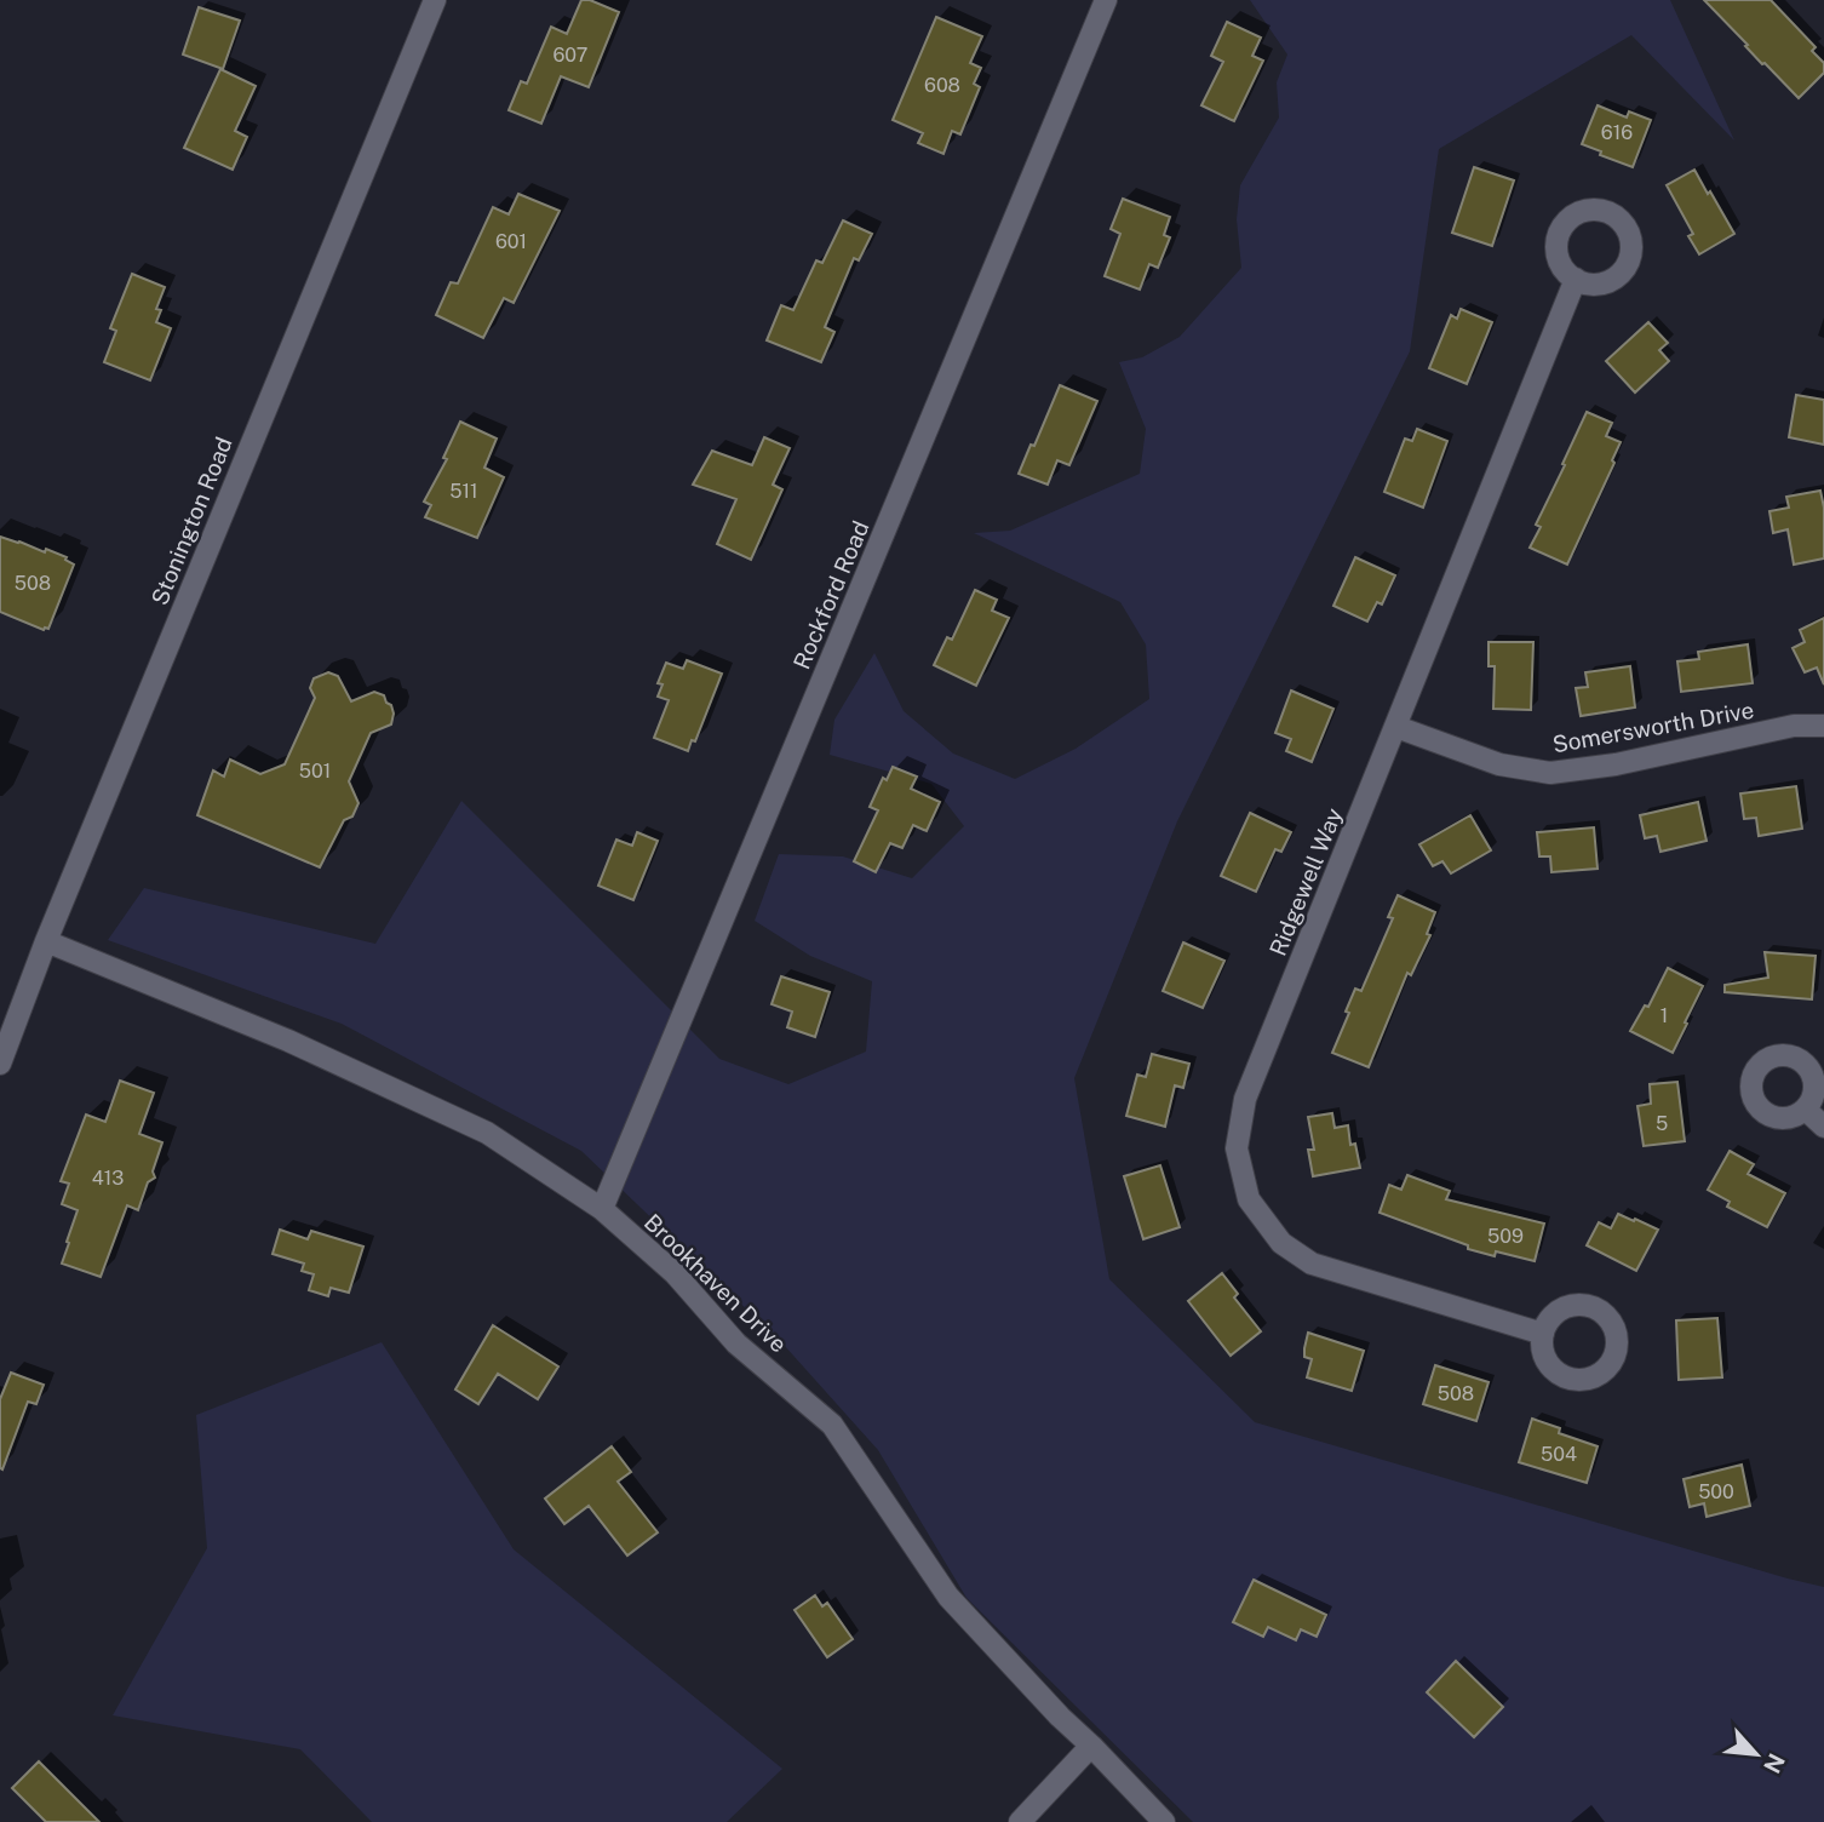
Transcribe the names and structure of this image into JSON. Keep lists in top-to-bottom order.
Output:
{
  "streets": {
    "street": [
      "Stonington Road",
      "Rockford Road",
      "Somersworth Drive",
      "Ridgewell Way",
      "Brookhaven Drive"
    ]
  },
  "crossings": [
    ["Stonington Road", "Brookhaven Drive"],
    ["Rockford Road", "Brookhaven Drive"],
    ["Somersworth Drive", "Ridgewell Way"]
  ],
  "house_numbers": [
    "607",
    "608",
    "616",
    "601",
    "511",
    "508",
    "501",
    "1",
    "5",
    "413",
    "509",
    "508",
    "504",
    "500"
  ],
  "north": "bottom right"
}
